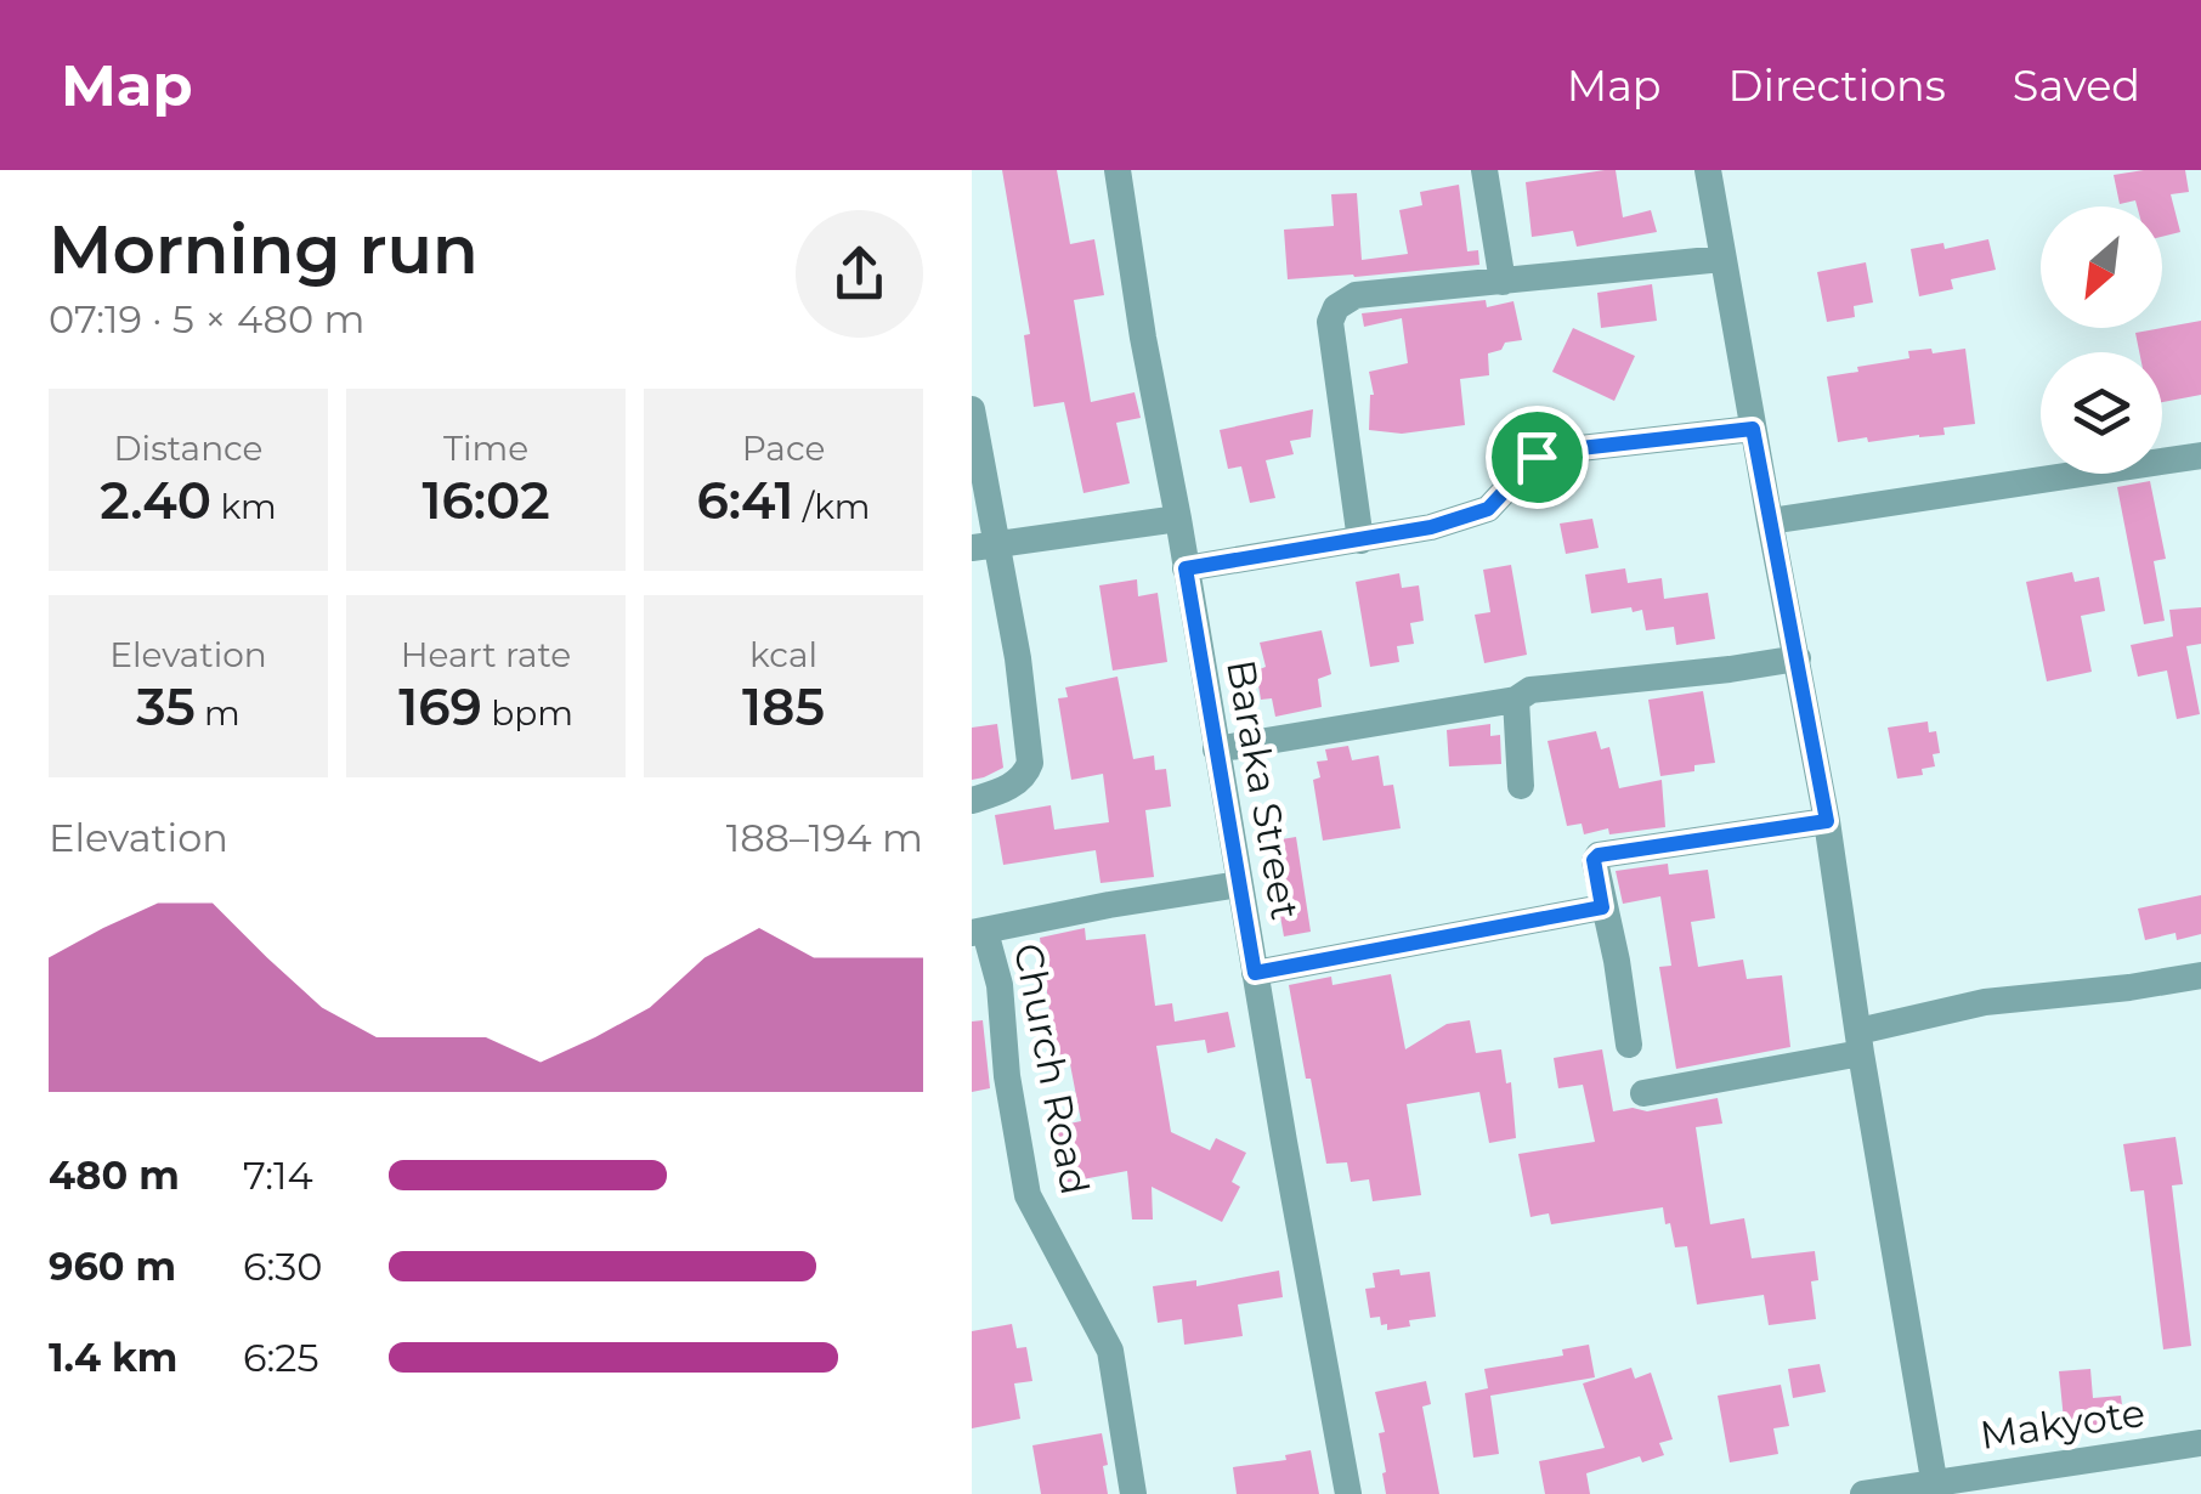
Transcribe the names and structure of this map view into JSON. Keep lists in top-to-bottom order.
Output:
{
  "streets": {
    "street": ["Baraka Street", "Church Road", "Makyote"]
  },
  "north": "bottom left",
  "page": {
    "header": "Map",
    "nav": ["Map", "Directions", "Saved"],
    "heading": ["Morning run", "07:19 · 5 × 480 m"],
    "stats": [
      ["Distance", "2.40 km"],
      ["Time", "16:02"],
      ["Pace", "6:41 /km"],
      ["Elevation", "35 m"],
      ["Heart rate", "169 bpm"],
      ["kcal", "185"]
    ],
    "chart": ["Elevation", "188–194 m"],
    "list": [
      {
        "name": "480 m",
        "note": "7:14"
      },
      {
        "name": "960 m",
        "note": "6:30"
      },
      {
        "name": "1.4 km",
        "note": "6:25"
      }
    ]
  }
}
